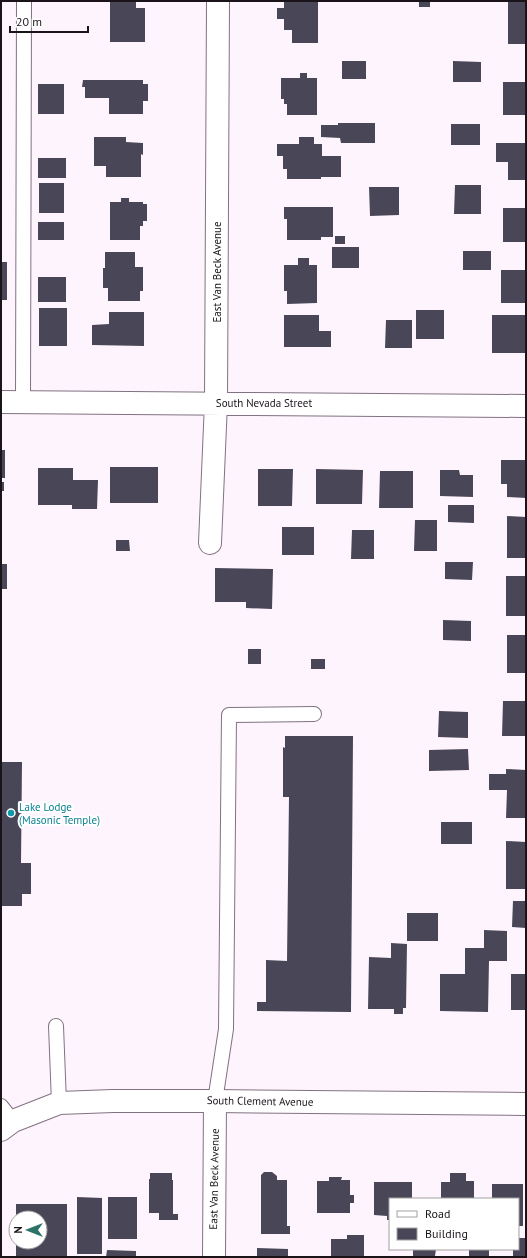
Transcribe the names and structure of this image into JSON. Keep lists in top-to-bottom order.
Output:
{
  "streets": {
    "street": ["East Van Beck Avenue", "South Nevada Street", "South Clement Avenue"]
  },
  "crossings": [
    ["East Van Beck Avenue", "South Nevada Street"],
    ["East Van Beck Avenue", "South Clement Avenue"]
  ],
  "places": ["Lake Lodge (Masonic Temple)"],
  "legend": ["Road", "Building"],
  "scale_bar": "20 m",
  "north": "left"
}
